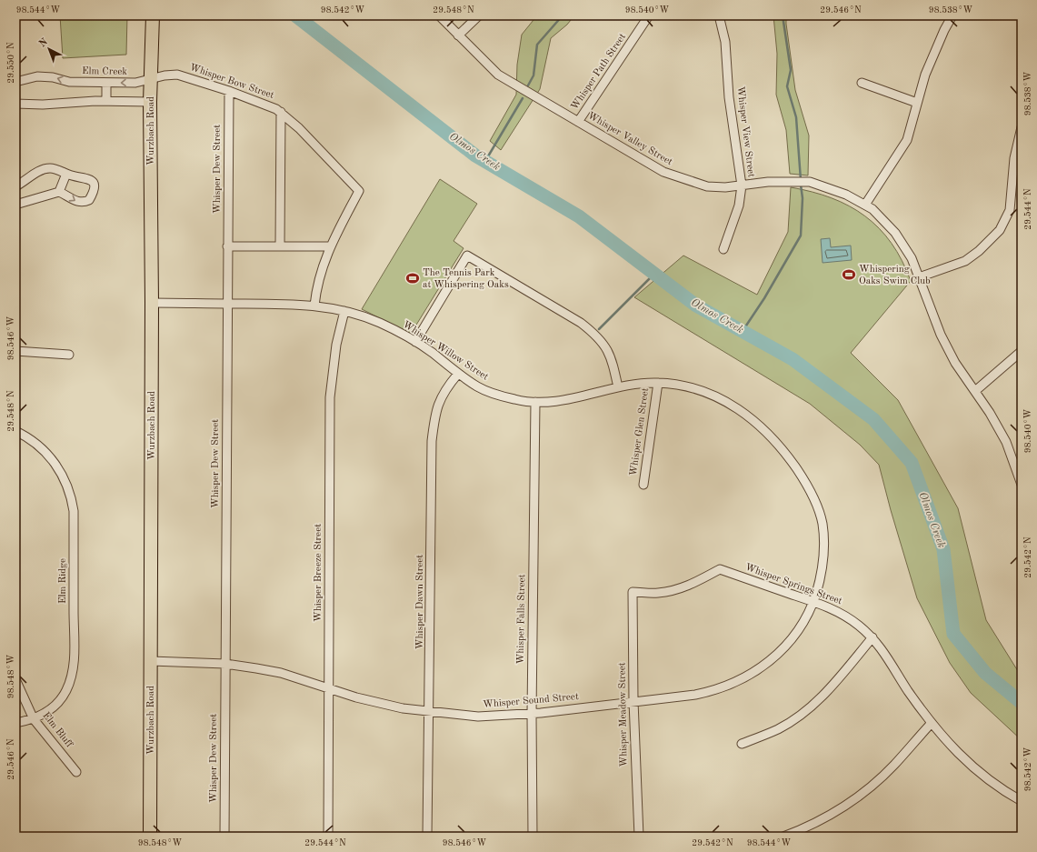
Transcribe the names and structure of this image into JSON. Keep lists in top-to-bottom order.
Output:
{
  "streets": {
    "main road": ["Wurzbach Road"],
    "street": [
      "Elm Creek",
      "Whisper Path Street",
      "Whisper Bow Street",
      "Whisper View Street",
      "Whisper Valley Street",
      "Whisper Dew Street",
      "Whisper Willow Street",
      "Whisper Glen Street",
      "Whisper Breeze Street",
      "Elm Ridge",
      "Whisper Springs Street",
      "Whisper Dawn Street",
      "Whisper Falls Street",
      "Whisper Sound Street",
      "Whisper Meadow Street",
      "Elm Bluff"
    ]
  },
  "crossings": [
    ["Elm Creek", "Whisper Bow Street"],
    ["Elm Creek", "Wurzbach Road"],
    ["Whisper Path Street", "Whisper Valley Street"],
    ["Whisper Bow Street", "Wurzbach Road"],
    ["Whisper Bow Street", "Whisper Dew Street"],
    ["Wurzbach Road", "Whisper Willow Street"],
    ["Wurzbach Road", "Whisper Sound Street"],
    ["Whisper View Street", "Whisper Valley Street"],
    ["Whisper Dew Street", "Whisper Willow Street"],
    ["Whisper Dew Street", "Whisper Sound Street"],
    ["Whisper Willow Street", "Whisper Glen Street"],
    ["Whisper Willow Street", "Whisper Breeze Street"],
    ["Whisper Willow Street", "Whisper Springs Street"],
    ["Whisper Willow Street", "Whisper Dawn Street"],
    ["Whisper Willow Street", "Whisper Falls Street"],
    ["Whisper Willow Street", "Whisper Sound Street"],
    ["Whisper Breeze Street", "Whisper Sound Street"],
    ["Elm Ridge", "Elm Bluff"],
    ["Whisper Springs Street", "Whisper Sound Street"],
    ["Whisper Springs Street", "Whisper Meadow Street"],
    ["Whisper Dawn Street", "Whisper Sound Street"],
    ["Whisper Falls Street", "Whisper Sound Street"],
    ["Whisper Sound Street", "Whisper Meadow Street"]
  ],
  "water": ["Olmos Creek"],
  "places": {
    "sports": ["Whispering Oaks Swim Club", "The Tennis Park at Whispering Oaks"]
  },
  "north": "top left",
  "coordinates": [
    "98.544°W",
    "98.542°W",
    "29.548°N",
    "98.540°W",
    "29.546°N",
    "98.538°W",
    "29.550°N",
    "29.544°N",
    "98.546°W",
    "29.542°N",
    "98.548°W"
  ]
}
